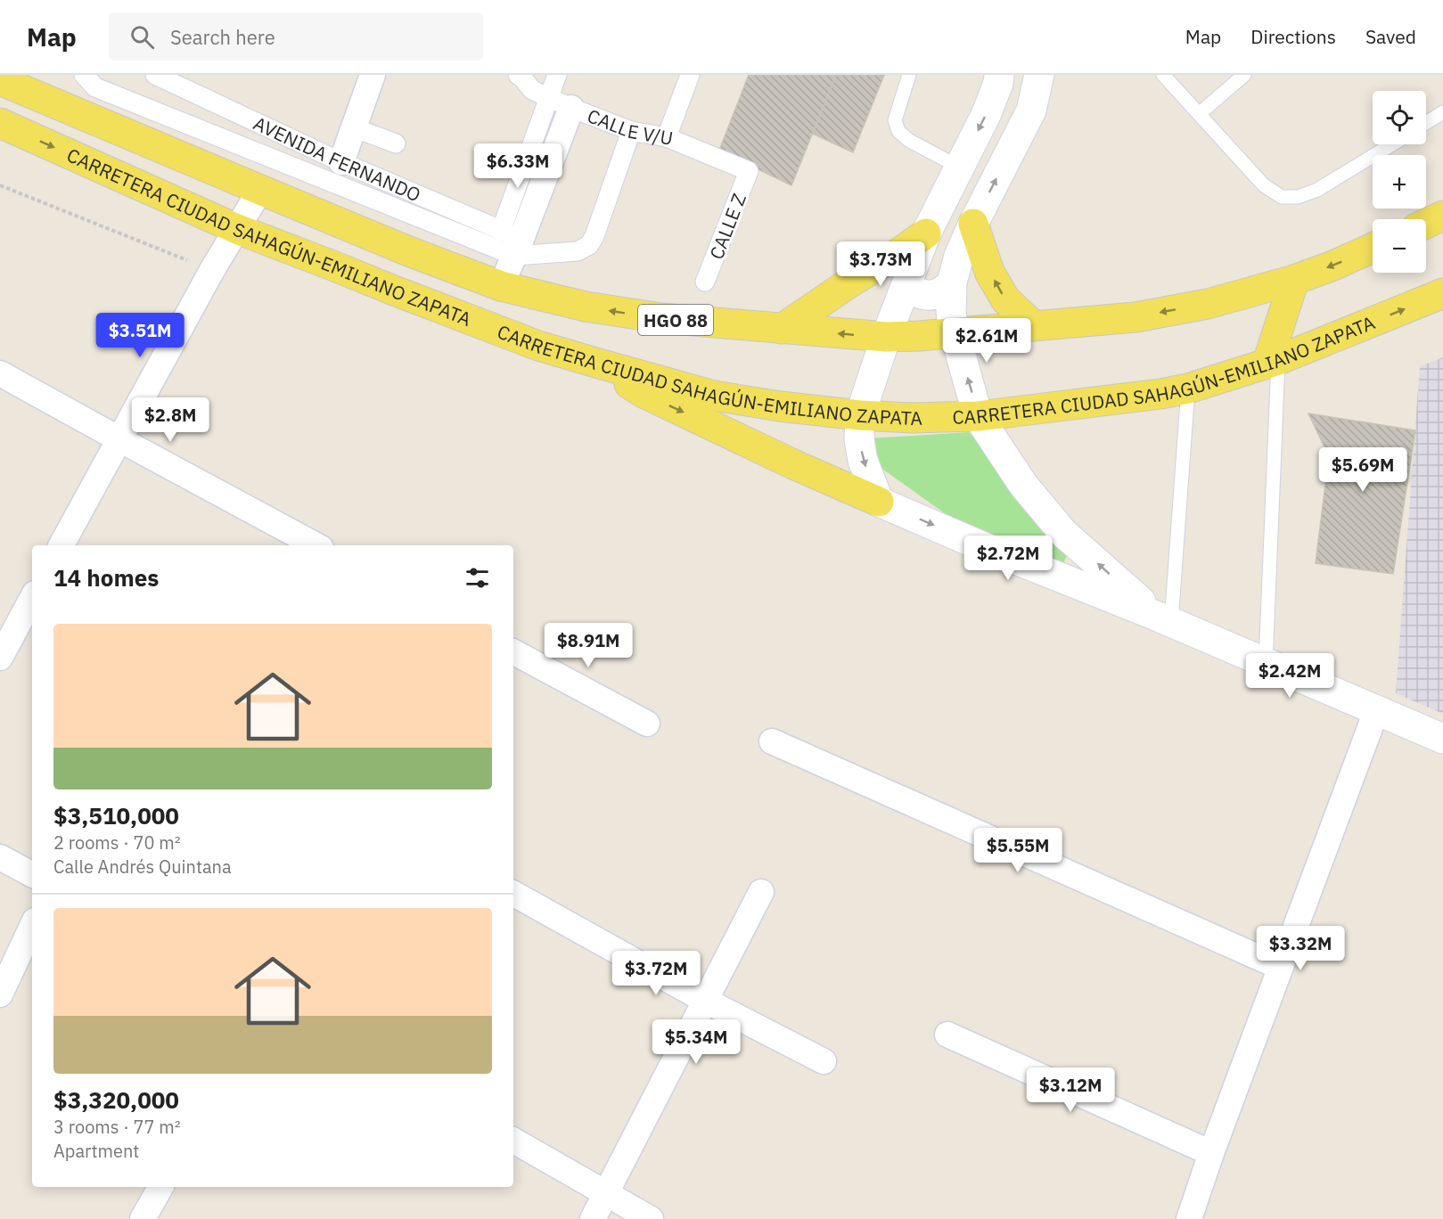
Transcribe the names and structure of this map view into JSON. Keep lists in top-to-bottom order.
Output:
{
  "streets": {
    "main road": ["CARRETERA CIUDAD SAHAGÚN-EMILIANO ZAPATA", "HGO 88"],
    "street": ["CALLE V/U", "AVENIDA FERNANDO", "CALLE Z"]
  },
  "crossings": [
    ["CALLE V/U", "CALLE Z"]
  ],
  "page": {
    "header": "Map",
    "search": "Search here",
    "nav": ["Map", "Directions", "Saved"],
    "map_buttons": ["+", "−"],
    "price": [
      "$6.33M",
      "$3.73M",
      "$3.51M",
      "$2.61M",
      "$2.8M",
      "$5.69M",
      "$2.72M",
      "$8.91M",
      "$2.42M",
      "$5.55M",
      "$3.32M",
      "$3.72M",
      "$5.34M",
      "$3.12M"
    ],
    "heading": "14 homes",
    "list": [
      {
        "name": "$3,510,000",
        "note": "2 rooms · 70 m² · Calle Andrés Quintana"
      },
      {
        "name": "$3,320,000",
        "note": "3 rooms · 77 m² · Apartment"
      }
    ]
  }
}
